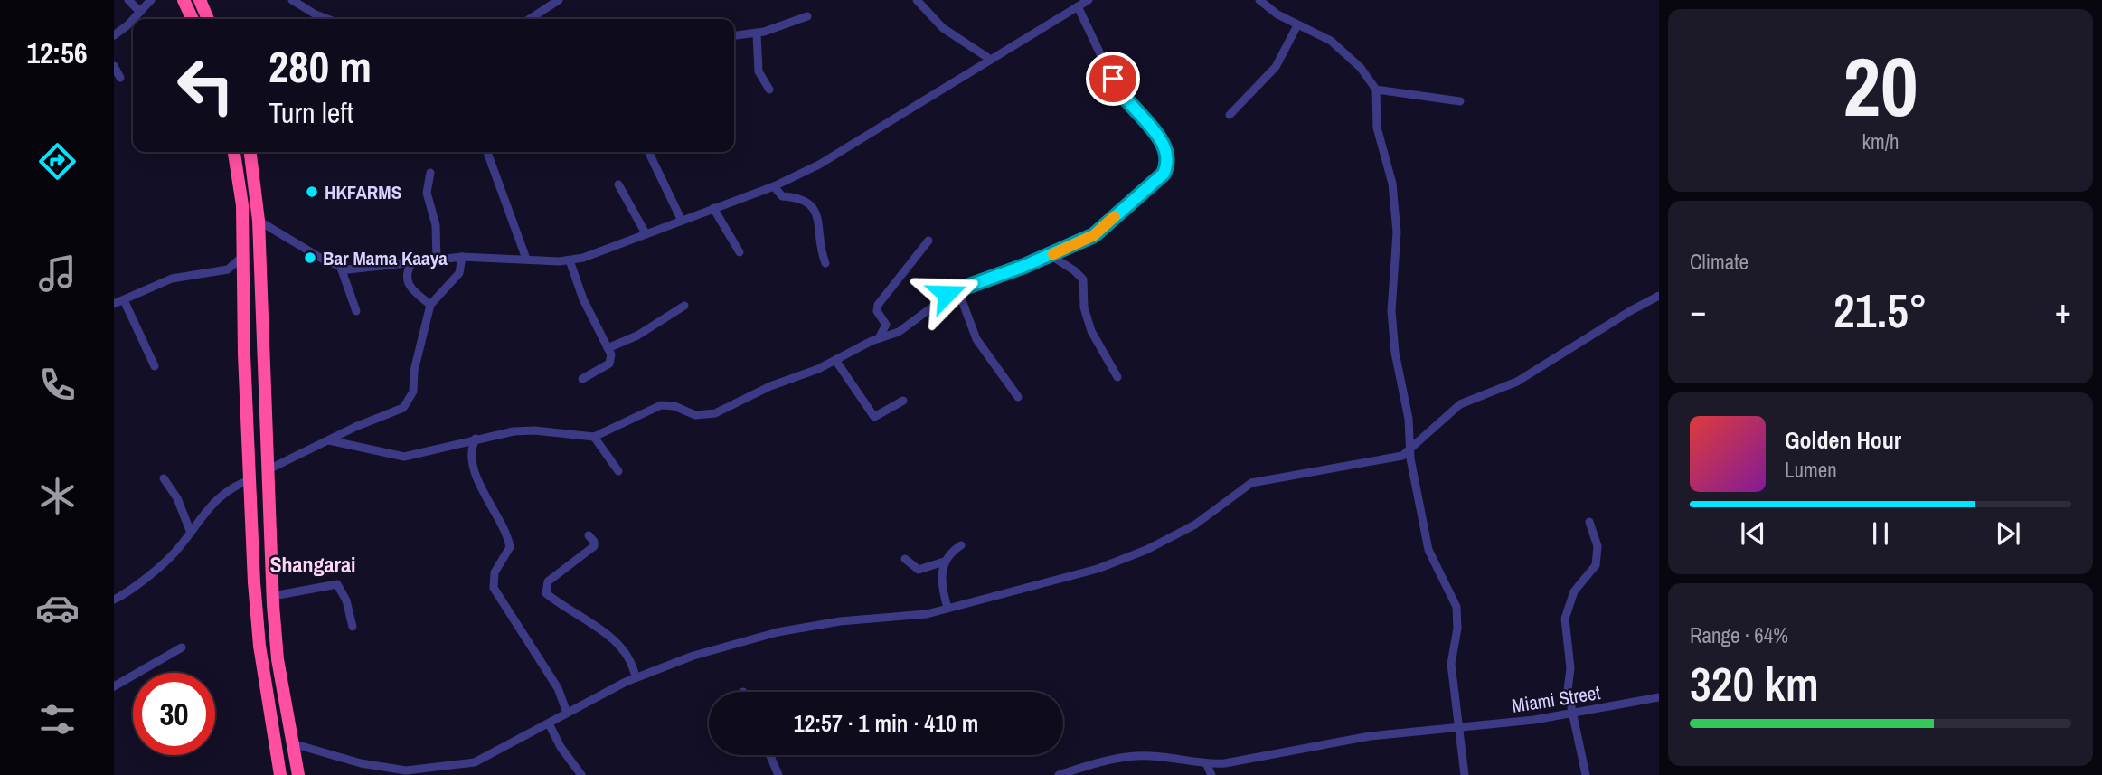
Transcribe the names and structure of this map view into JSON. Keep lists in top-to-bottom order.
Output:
{
  "streets": {
    "street": ["Miami Street"]
  },
  "districts": ["Shangarai"],
  "places": ["HKFARMS", "Bar Mama Kaaya"],
  "page": {
    "tabs": "12:56",
    "tile": [
      ["20", "km/h"],
      "Climate",
      ["Range · 64%", "320 km"]
    ],
    "turn": ["280 m", "Turn left"],
    "heat": ["−", "21.5°", "+"],
    "song": ["Golden Hour", "Lumen"],
    "limit": "30",
    "trip": "12:57 · 1 min · 410 m"
  }
}
